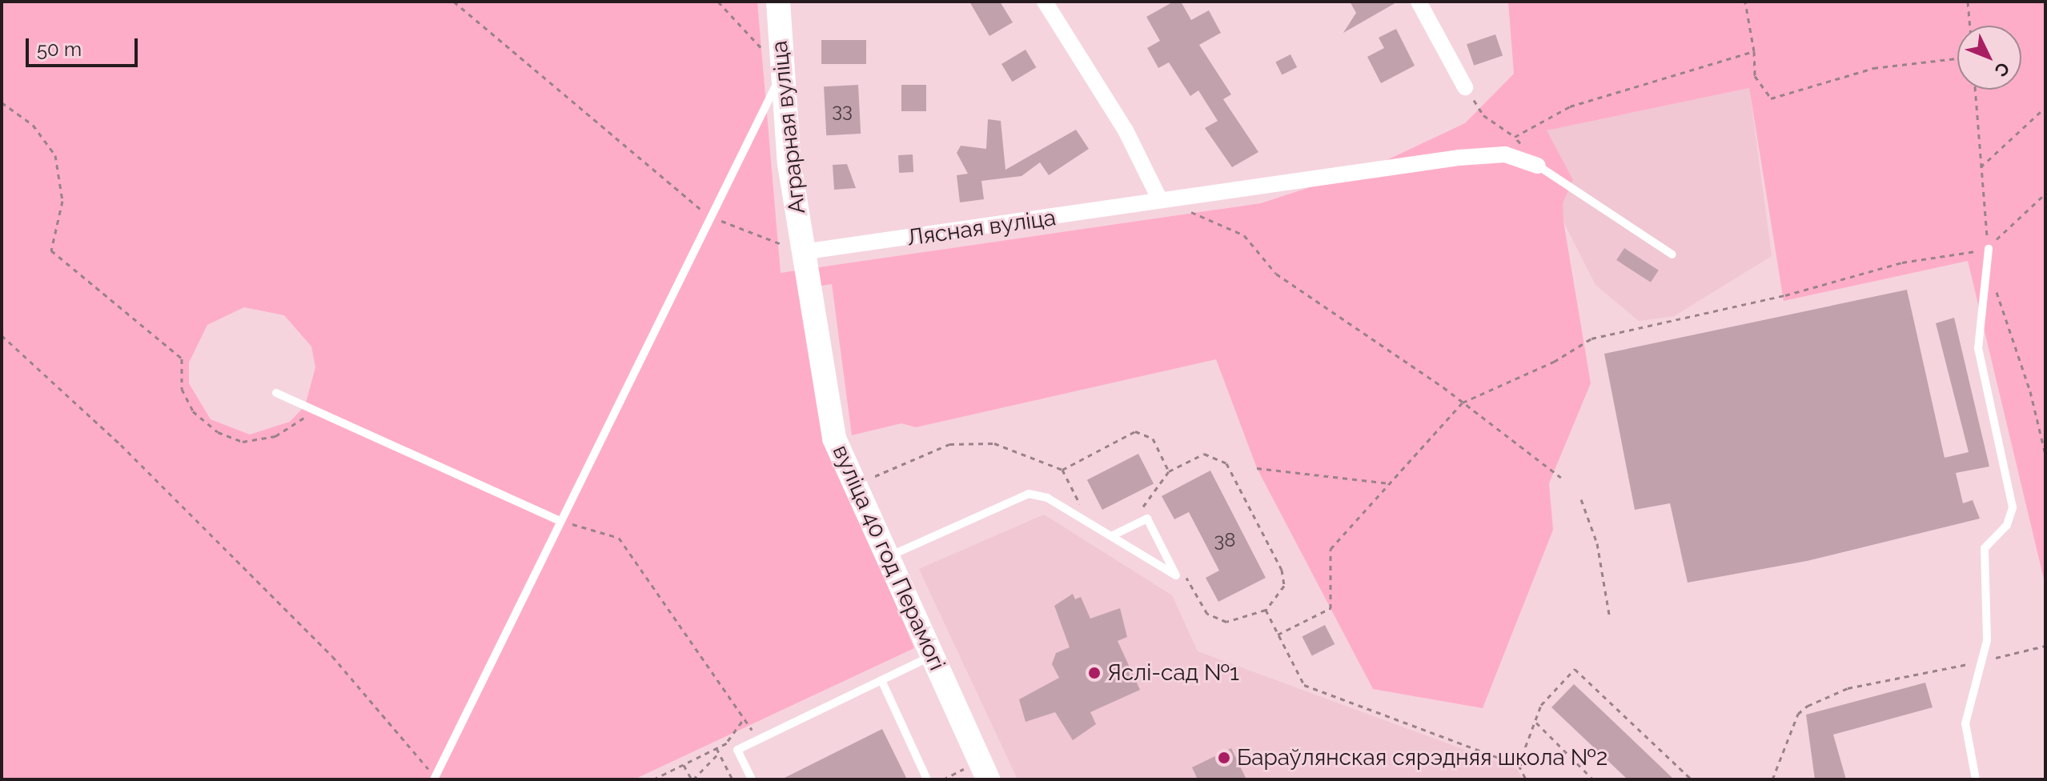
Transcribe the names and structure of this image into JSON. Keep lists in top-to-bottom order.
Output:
{
  "streets": {
    "street": ["Аграрная вуліца", "Лясная вуліца", "вуліца 40 год Перамогі"]
  },
  "crossings": [
    ["Аграрная вуліца", "Лясная вуліца"],
    ["Аграрная вуліца", "вуліца 40 год Перамогі"],
    ["Лясная вуліца", "вуліца 40 год Перамогі"]
  ],
  "places": ["Яслі-сад №1", "Бараўлянская сярэдняя школа №2"],
  "house_numbers": ["33", "38"],
  "scale_bar": "50 m",
  "north": "bottom right"
}
